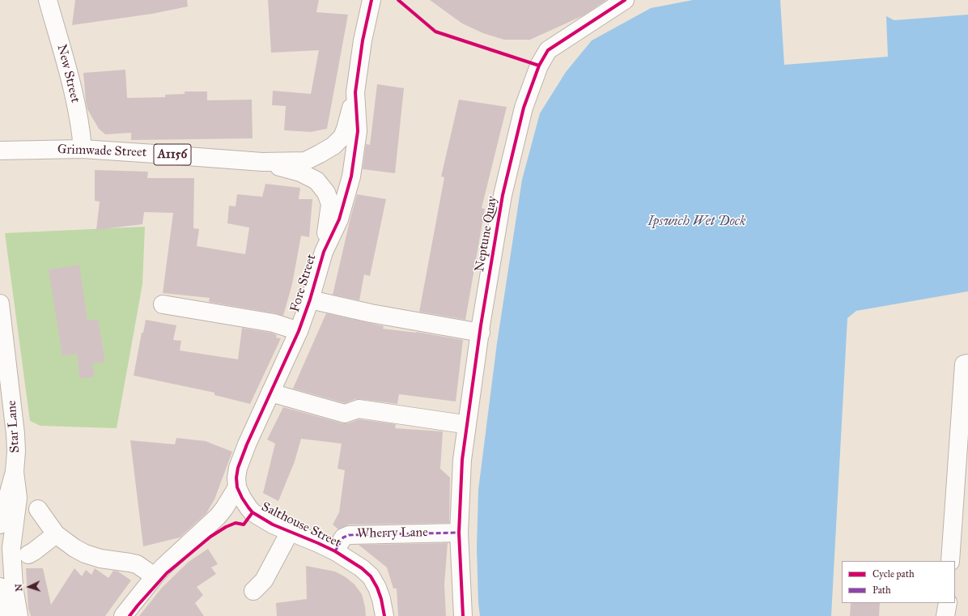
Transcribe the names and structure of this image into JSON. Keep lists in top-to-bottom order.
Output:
{
  "streets": {
    "main road": [
      "New Street",
      "Grimwade Street",
      "A1156",
      "Neptune Quay",
      "Fore Street",
      "Star Lane",
      "Salthouse Street",
      "Wherry Lane"
    ]
  },
  "crossings": [
    ["New Street", "Grimwade Street"],
    ["Grimwade Street", "Fore Street"],
    ["Neptune Quay", "Wherry Lane"],
    ["Fore Street", "Salthouse Street"],
    ["Salthouse Street", "Wherry Lane"]
  ],
  "water": ["Ipswich Wet Dock"],
  "legend": ["Cycle path", "Path"],
  "north": "left"
}
